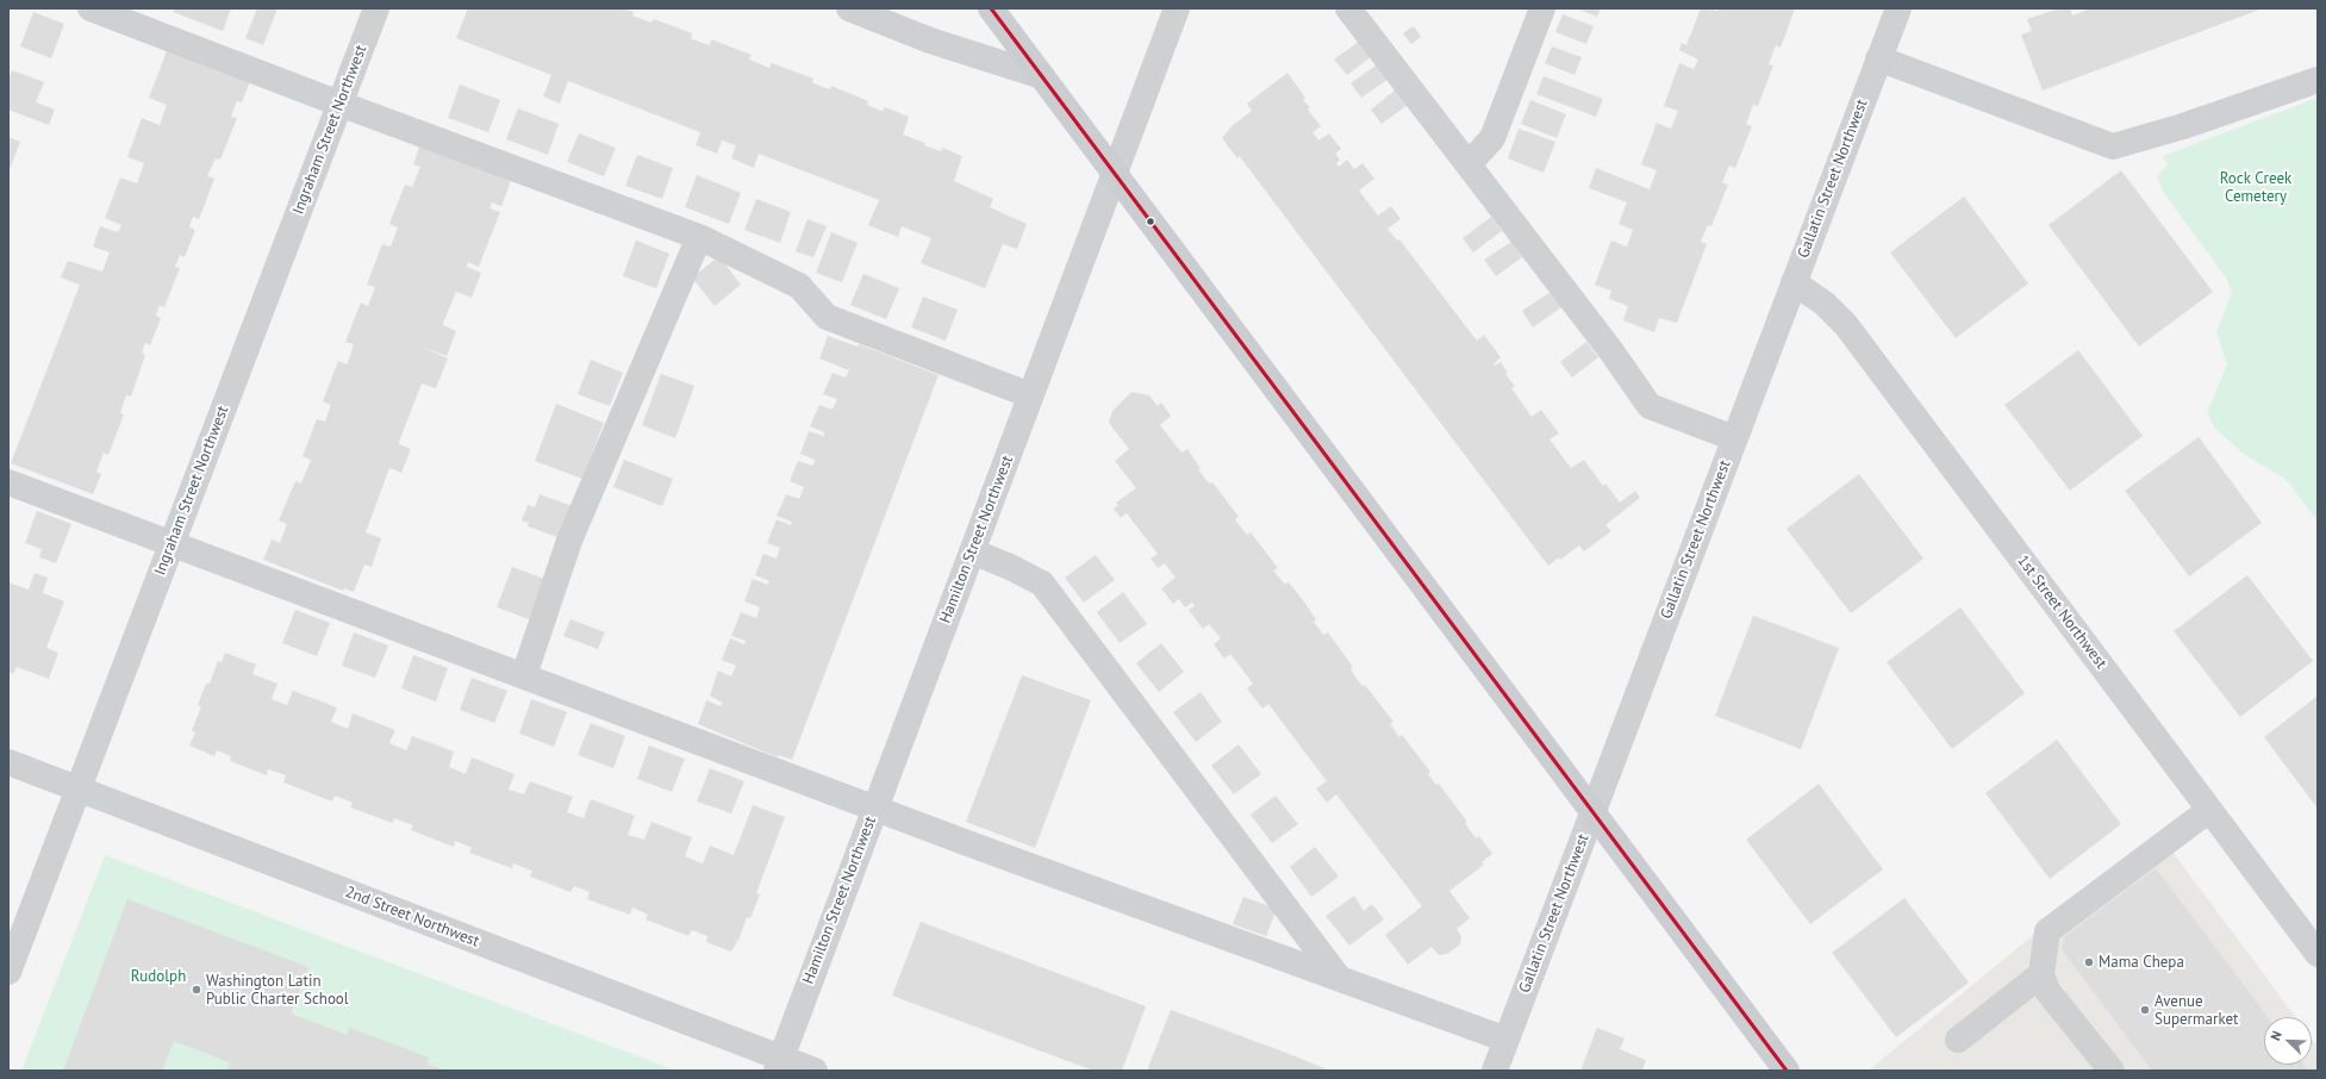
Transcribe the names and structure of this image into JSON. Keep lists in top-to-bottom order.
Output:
{
  "streets": {
    "street": [
      "Ingraham Street Northwest",
      "Gallatin Street Northwest",
      "Hamilton Street Northwest",
      "1st Street Northwest",
      "2nd Street Northwest"
    ]
  },
  "crossings": [
    ["Ingraham Street Northwest", "2nd Street Northwest"],
    ["Gallatin Street Northwest", "1st Street Northwest"],
    ["Hamilton Street Northwest", "2nd Street Northwest"]
  ],
  "parks": ["Rock Creek Cemetery", "Rudolph"],
  "places": ["Mama Chepa", "Washington Latin Public Charter School", "Avenue Supermarket"],
  "north": "top left"
}
